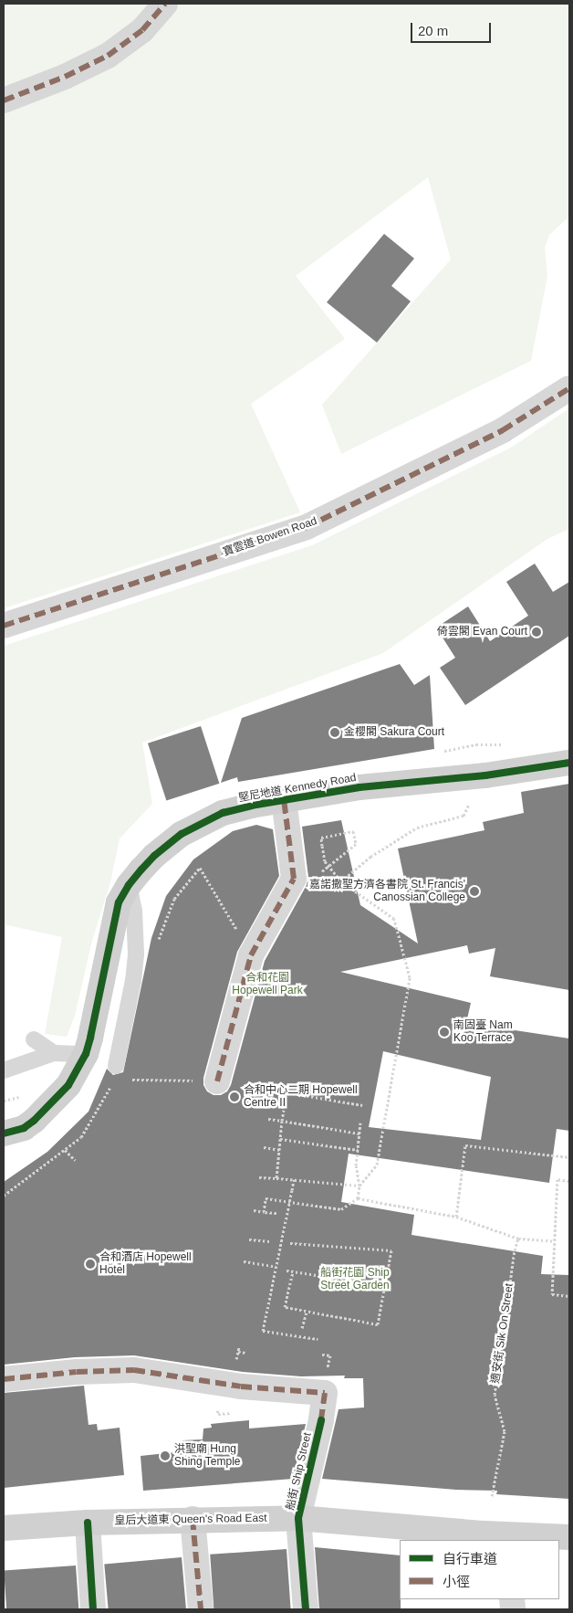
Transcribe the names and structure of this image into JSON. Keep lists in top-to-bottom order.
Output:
{
  "streets": {
    "street": [
      "寶雲道 Bowen Road",
      "堅尼地道 Kennedy Road",
      "船街 Ship Street",
      "皇后大道東 Queen's Road East"
    ],
    "path": ["適安街 Sik On Street"]
  },
  "crossings": [
    ["船街 Ship Street", "皇后大道東 Queen's Road East"]
  ],
  "parks": ["合和花園 Hopewell Park", "船街花園 Ship Street Garden"],
  "places": [
    "倚雲閣 Evan Court",
    "金櫻閣 Sakura Court",
    "嘉諾撒聖方濟各書院 St. Francis' Canossian College",
    "南固臺 Nam Koo Terrace",
    "合和中心二期 Hopewell Centre II",
    "合和酒店 Hopewell Hotel",
    "洪聖廟 Hung Shing Temple"
  ],
  "legend": ["自行車道", "小徑"],
  "scale_bar": "20 m"
}
